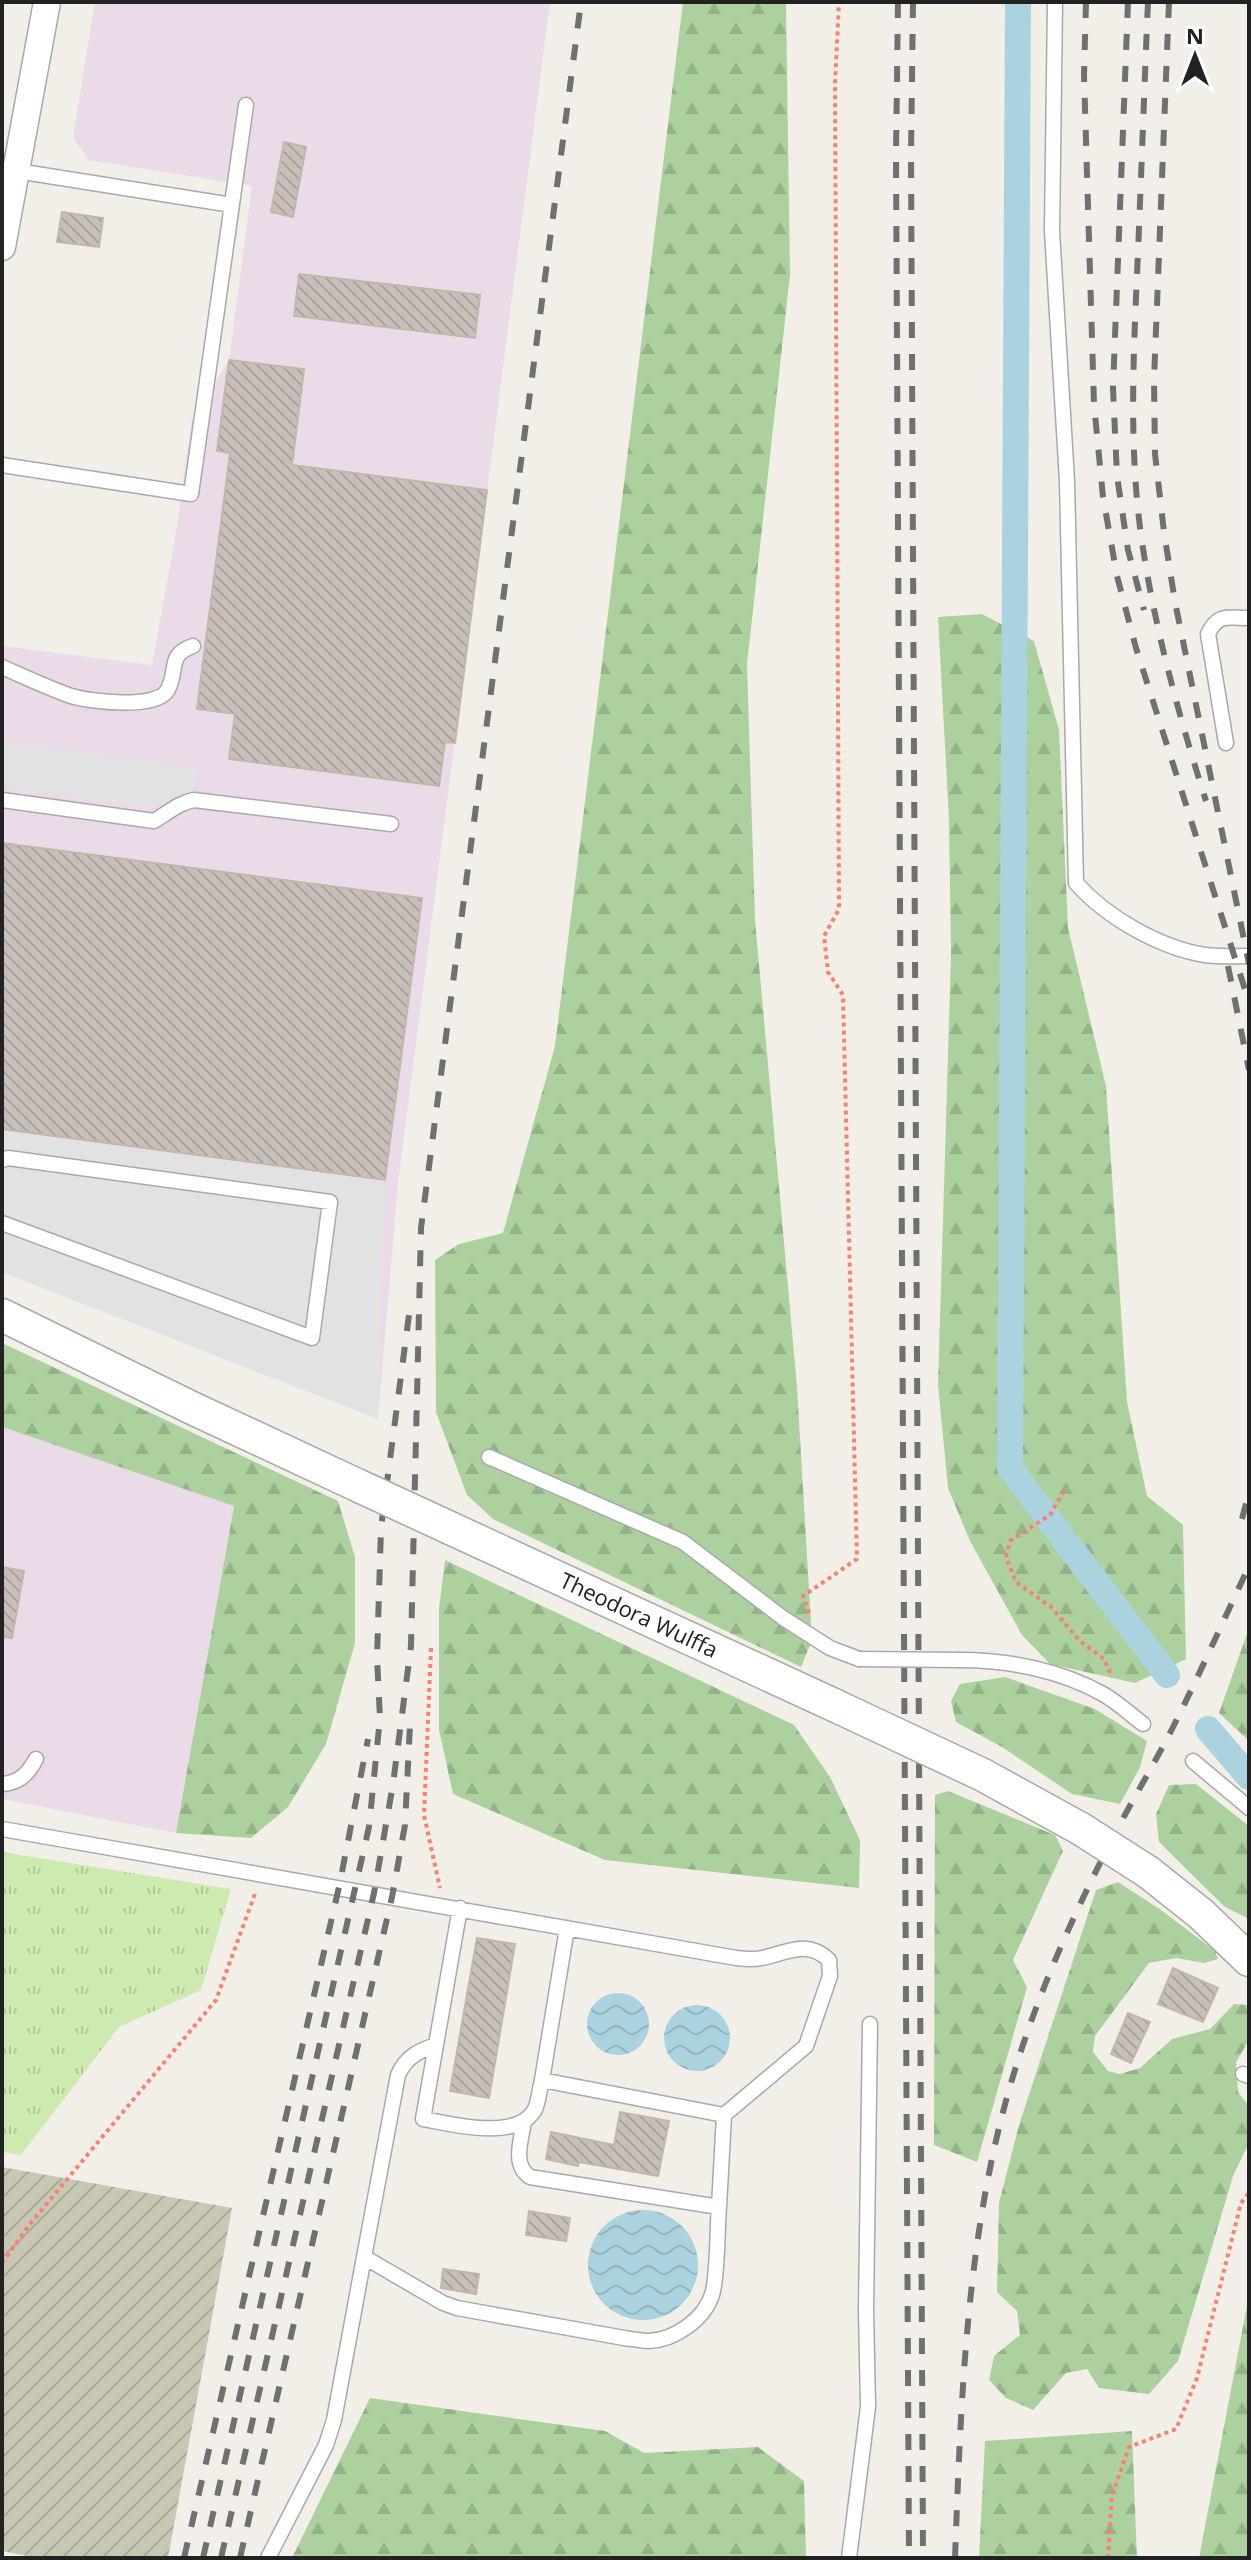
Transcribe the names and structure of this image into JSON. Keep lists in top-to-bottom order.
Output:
{
  "streets": {
    "street": ["Theodora Wulffa"]
  },
  "north": "top"
}
